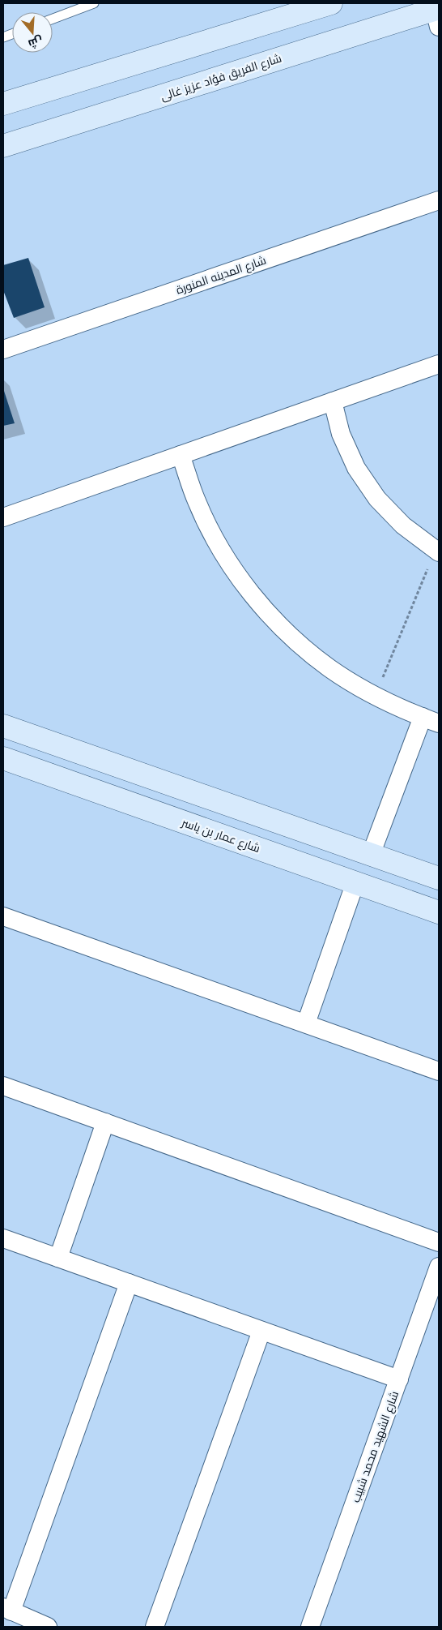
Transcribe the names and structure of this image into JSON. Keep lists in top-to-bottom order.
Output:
{
  "streets": {
    "street": [
      "شارع الفريق فؤاد عزيز غالى",
      "شارع المدينه المنورة",
      "شارع عمار بن ياسر",
      "شارع الشهيد محمد شبيب"
    ]
  },
  "north": "bottom"
}
